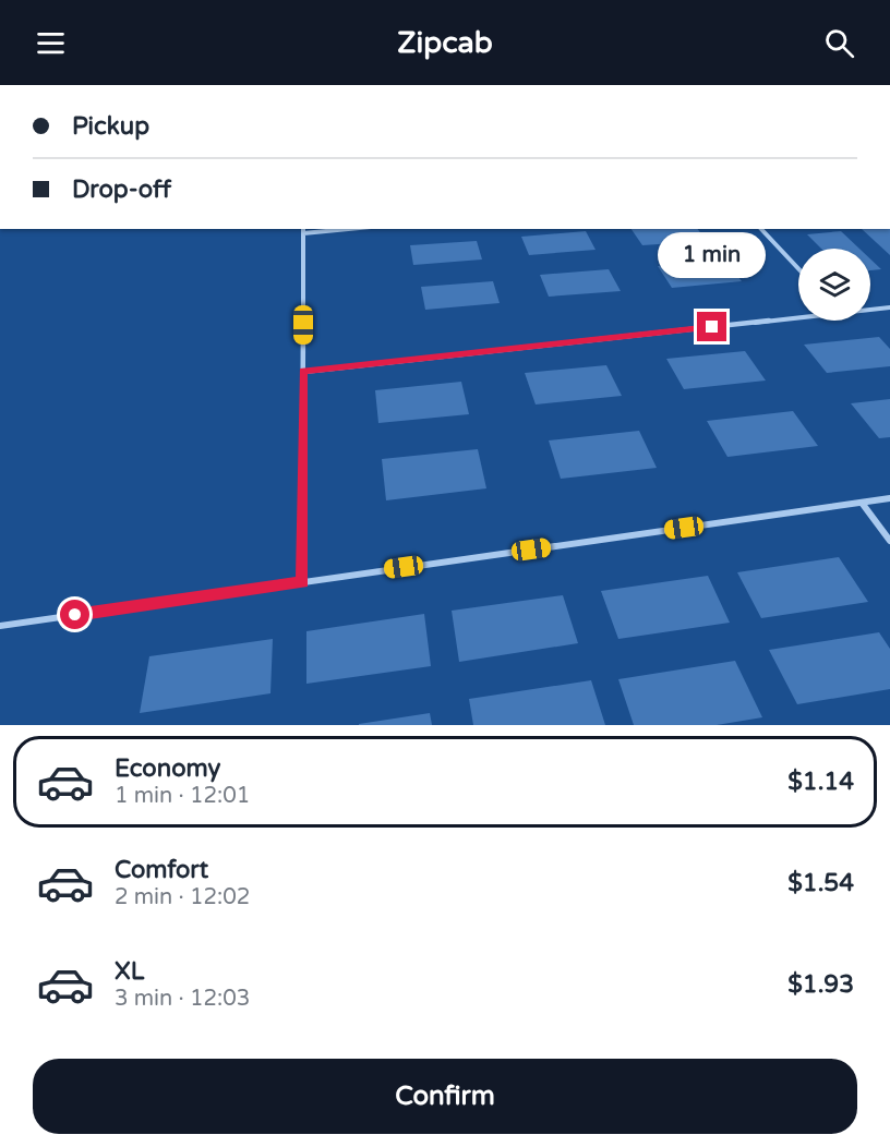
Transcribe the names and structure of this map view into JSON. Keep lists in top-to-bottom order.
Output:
{
  "page": {
    "header": "Zipcab",
    "banner": ["Pickup", "Drop-off"],
    "bubble": "1 min",
    "list": [
      {
        "name": "Economy",
        "note": "1 min · 12:01",
        "value": "$1.14"
      },
      {
        "name": "Comfort",
        "note": "2 min · 12:02",
        "value": "$1.54"
      },
      {
        "name": "XL",
        "note": "3 min · 12:03",
        "value": "$1.93"
      }
    ],
    "buttons": "Confirm"
  }
}
